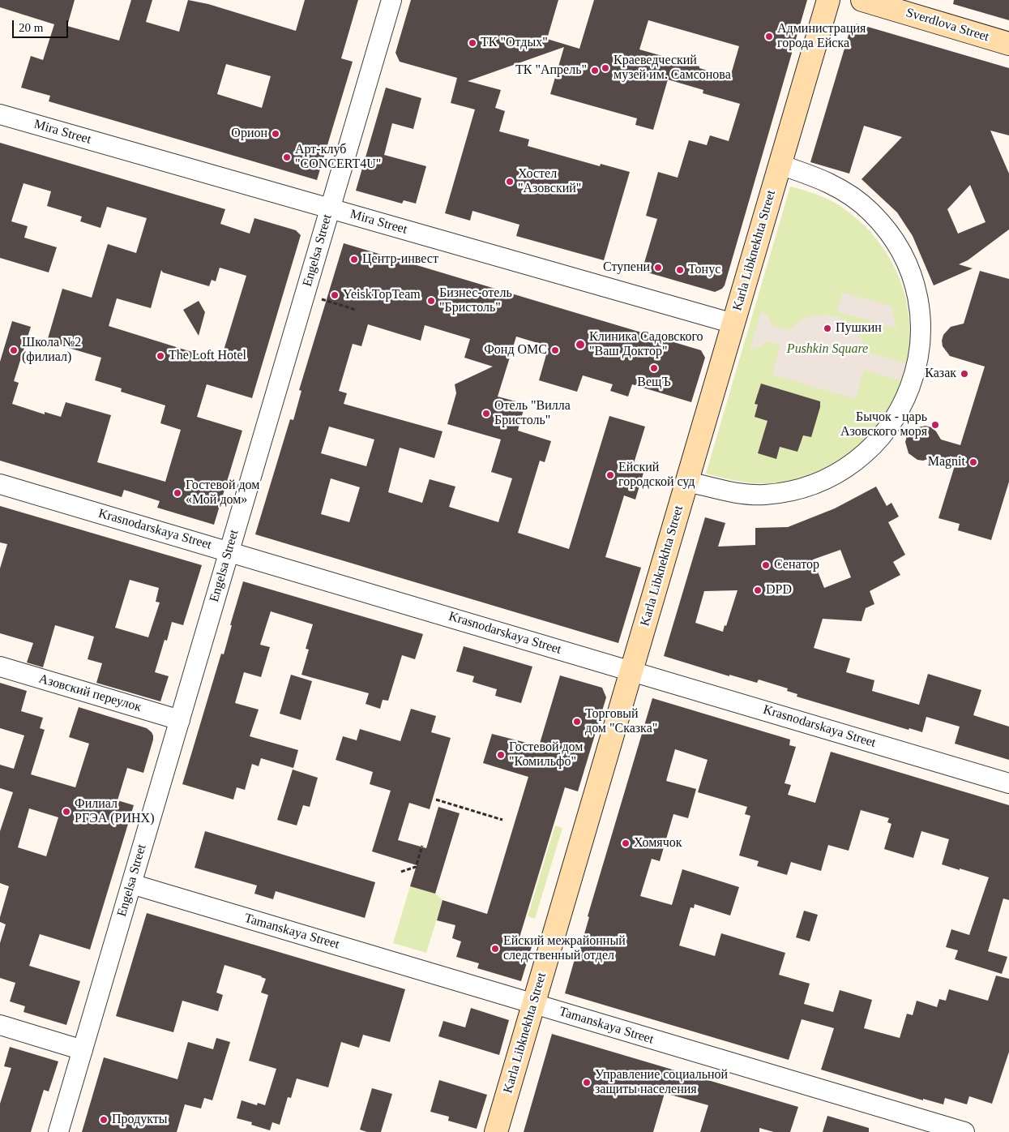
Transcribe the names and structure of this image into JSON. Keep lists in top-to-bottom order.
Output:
{
  "streets": {
    "street": [
      "Sverdlova Street",
      "Mira Street",
      "Engelsa Street",
      "Karla Libknekhta Street",
      "Krasnodarskaya Street",
      "Азовский переулок",
      "Tamanskaya Street"
    ]
  },
  "crossings": [
    ["Mira Street", "Engelsa Street"],
    ["Mira Street", "Karla Libknekhta Street"],
    ["Engelsa Street", "Krasnodarskaya Street"],
    ["Engelsa Street", "Азовский переулок"],
    ["Engelsa Street", "Tamanskaya Street"],
    ["Karla Libknekhta Street", "Krasnodarskaya Street"],
    ["Karla Libknekhta Street", "Tamanskaya Street"]
  ],
  "parks": ["Pushkin Square"],
  "places": [
    "Администрация города Ейска",
    "ТК \"Отдых\"",
    "Краеведческий музей им. Самсонова",
    "ТК \"Апрель\"",
    "Орион",
    "Арт-клуб \"CONCERT4U\"",
    "Хостел \"Азовский\"",
    "Центр-инвест",
    "Ступени",
    "Тонус",
    "YeiskTopTeam",
    "Бизнес-отель \"Бристоль\"",
    "Пушкин",
    "Клиника Садовского \"Ваш Доктор\"",
    "Школа №2 (филиал)",
    "Фонд ОМС",
    "The Loft Hotel",
    "ВещЪ",
    "Казак",
    "Отель \"Вилла Бристоль\"",
    "Бычок - царь Азовского моря",
    "Magnit",
    "Ейский городской суд",
    "Гостевой дом «Мой дом»",
    "Сенатор",
    "DPD",
    "Торговый дом \"Сказка\"",
    "Гостевой дом \"Комильфо\"",
    "Филиал РГЭА (РИНХ)",
    "Хомячок",
    "Ейский межрайонный следственный отдел",
    "Управление социальной защиты населения",
    "Продукты"
  ],
  "scale_bar": "20 m"
}
